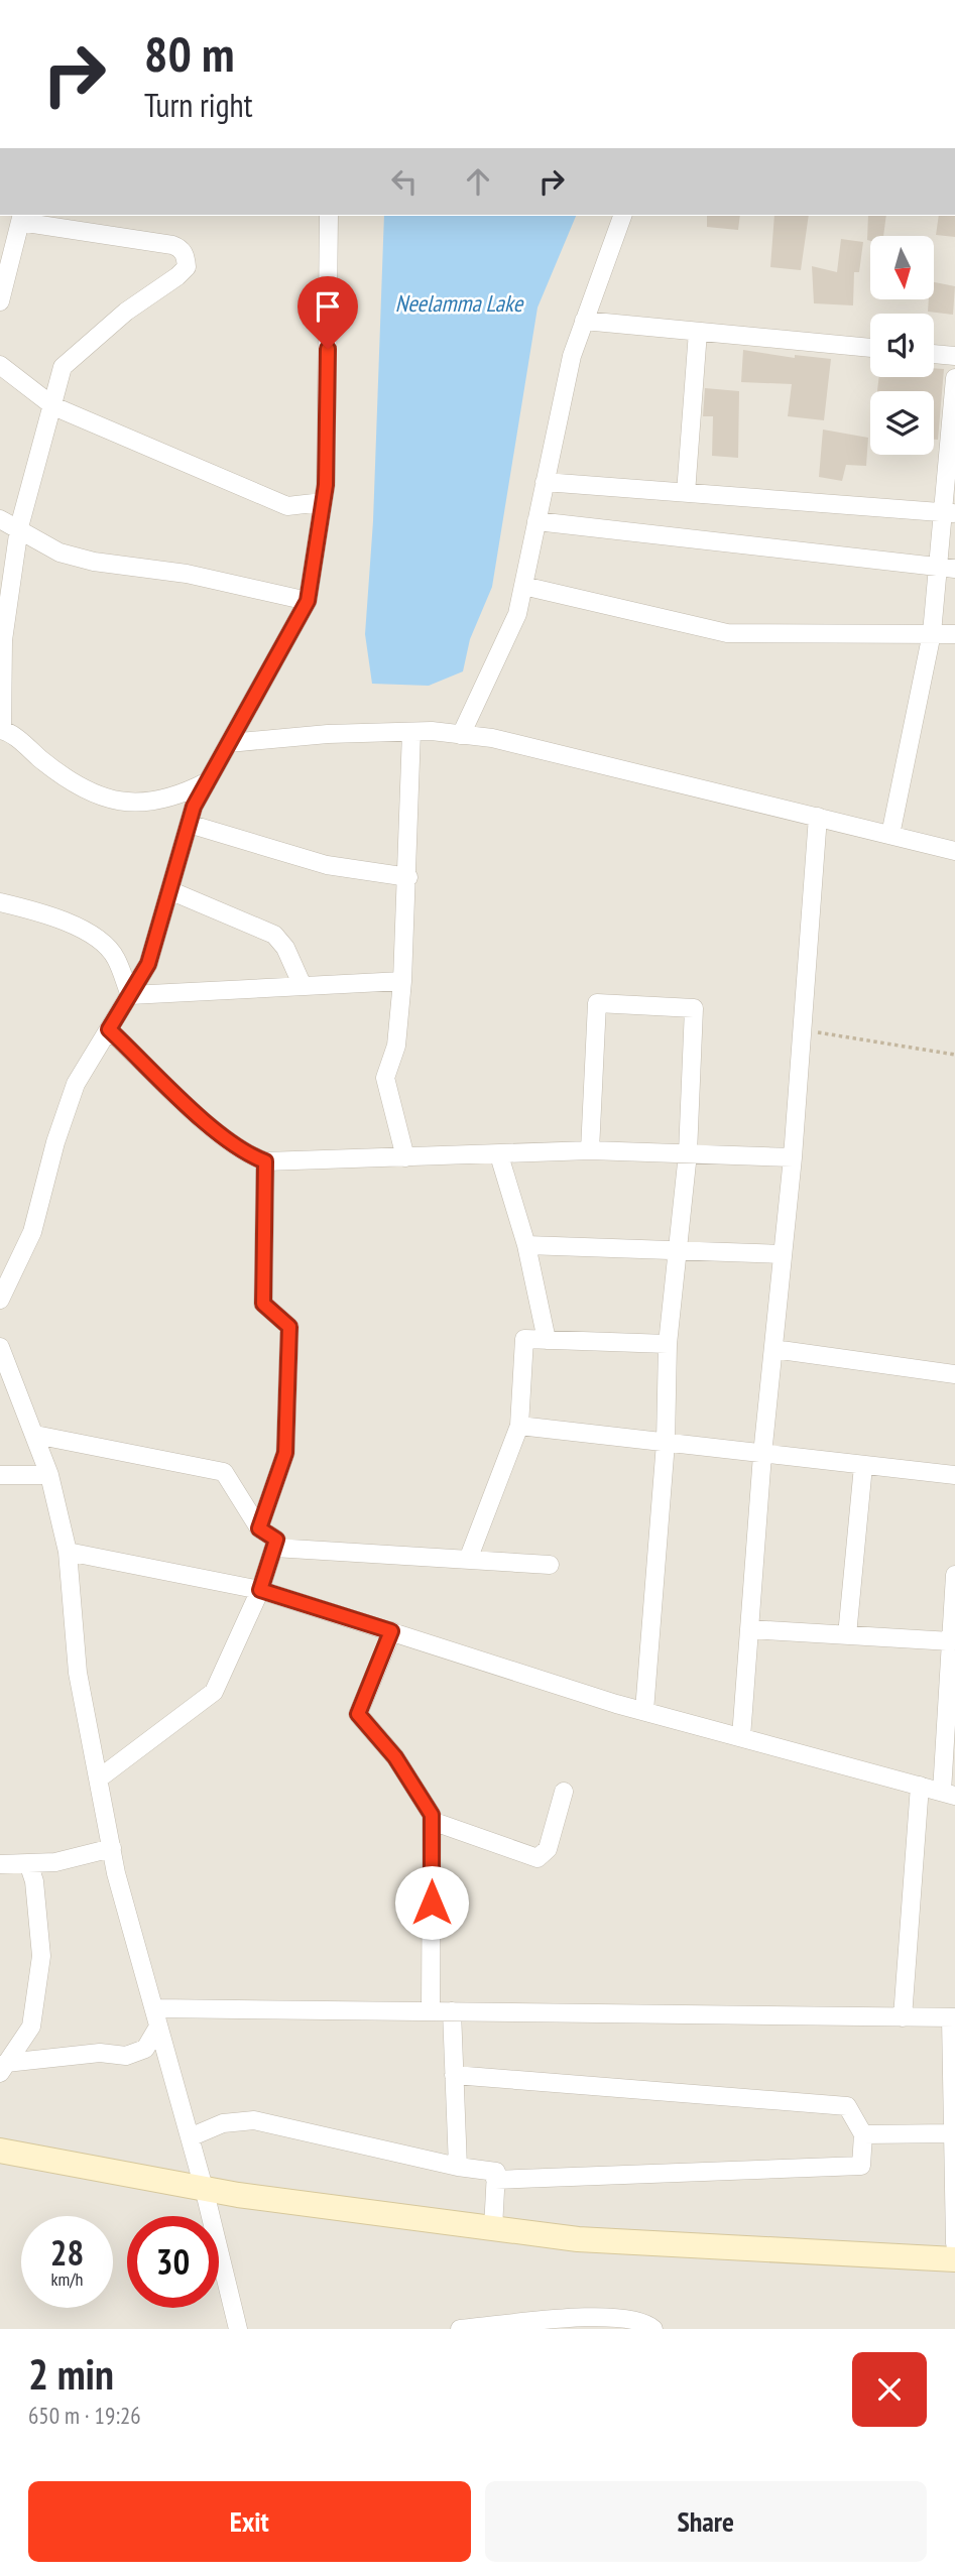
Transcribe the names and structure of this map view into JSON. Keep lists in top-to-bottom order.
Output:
{
  "water": ["Neelamma Lake"],
  "north": "bottom",
  "page": {
    "turn": ["80 m", "Turn right"],
    "speed": "28 km/h",
    "limit": "30",
    "heading": ["2 min", "650 m · 19:26"],
    "buttons": ["Exit", "Share"]
  }
}
